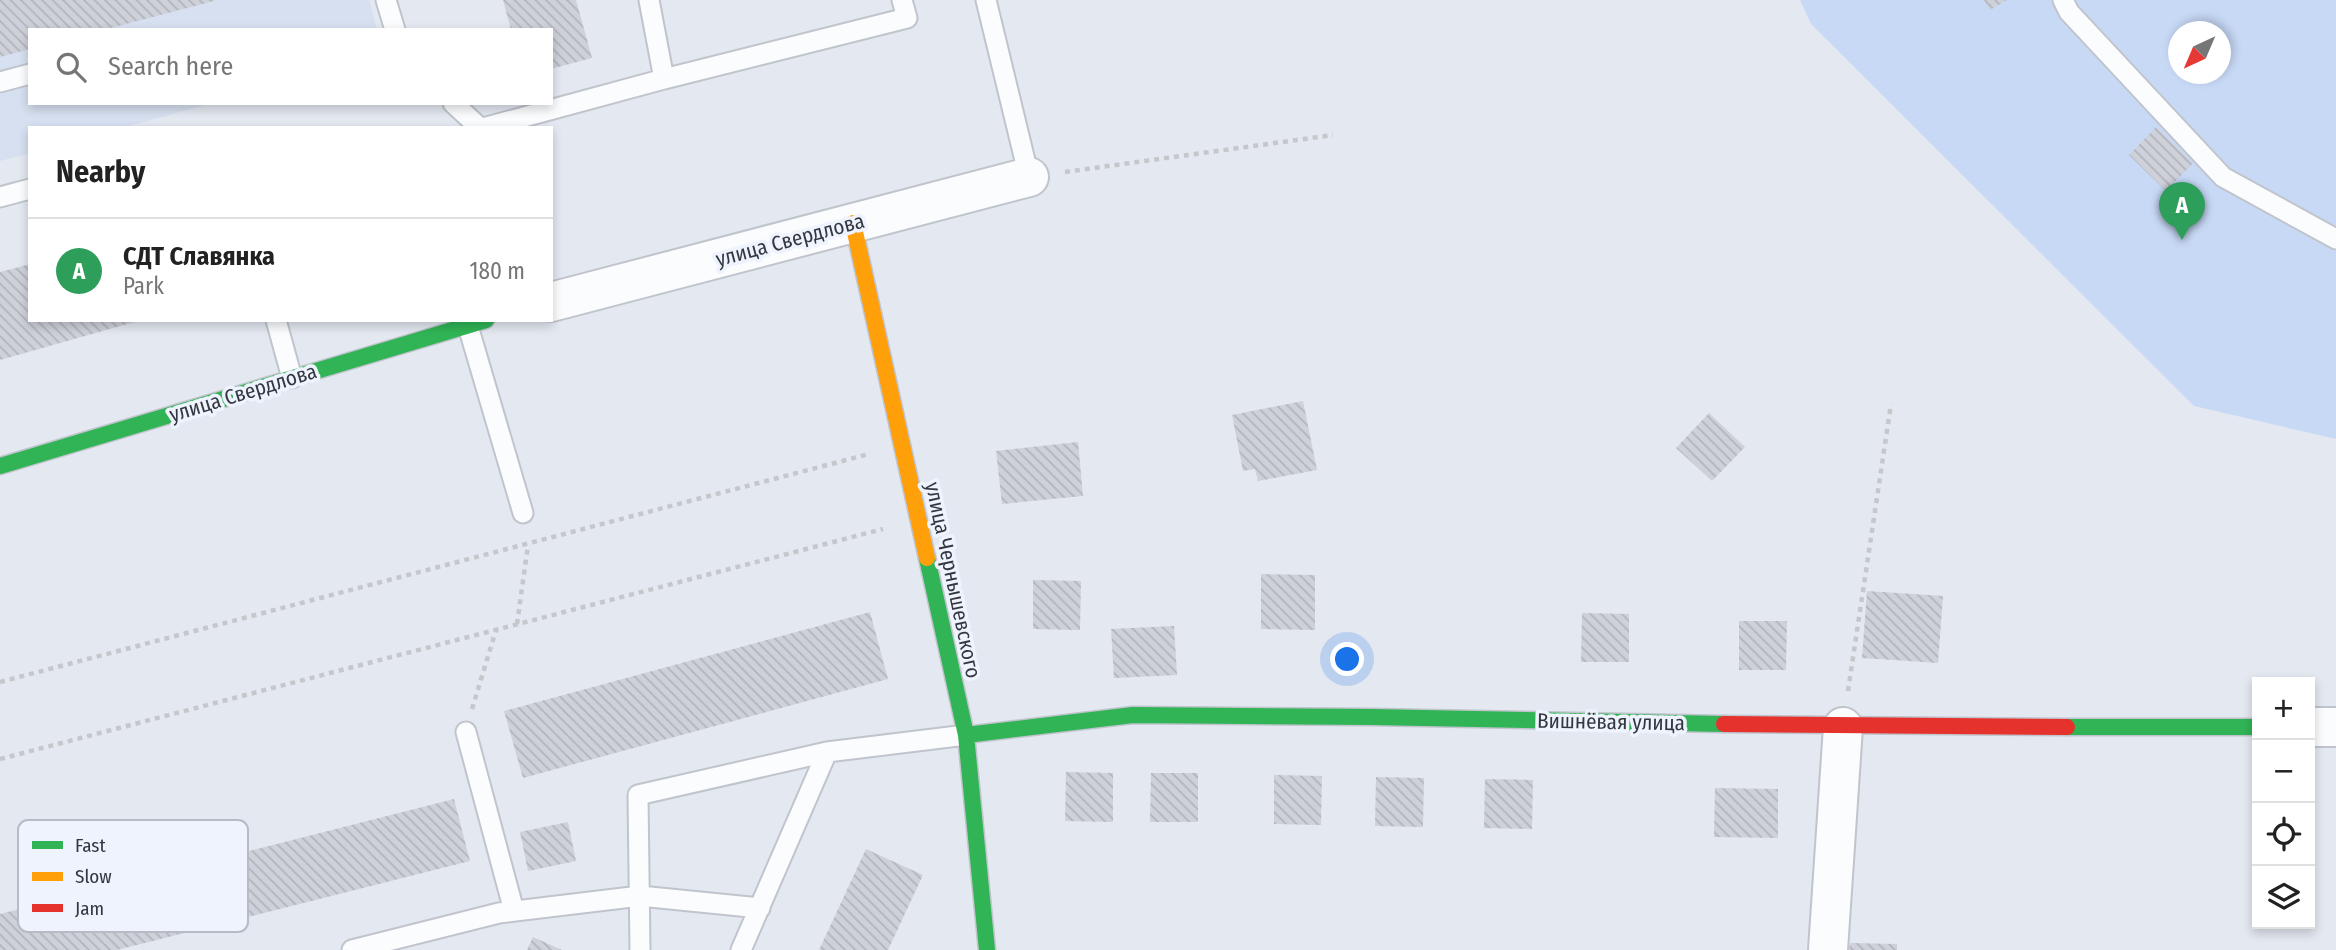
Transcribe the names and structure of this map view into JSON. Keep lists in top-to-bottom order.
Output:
{
  "streets": {
    "street": ["улица Свердлова", "улица Чернышевского", "Вишнёвая улица"]
  },
  "crossings": [
    ["улица Свердлова", "улица Чернышевского"],
    ["улица Чернышевского", "Вишнёвая улица"]
  ],
  "legend": ["Fast", "Slow", "Jam"],
  "north": "bottom left",
  "page": {
    "search": "Search here",
    "heading": "Nearby",
    "pins": "A",
    "list": [
      {
        "mark": "A",
        "name": "СДТ Славянка",
        "note": "Park",
        "value": "180 m"
      }
    ],
    "map_buttons": ["+", "−"]
  }
}
